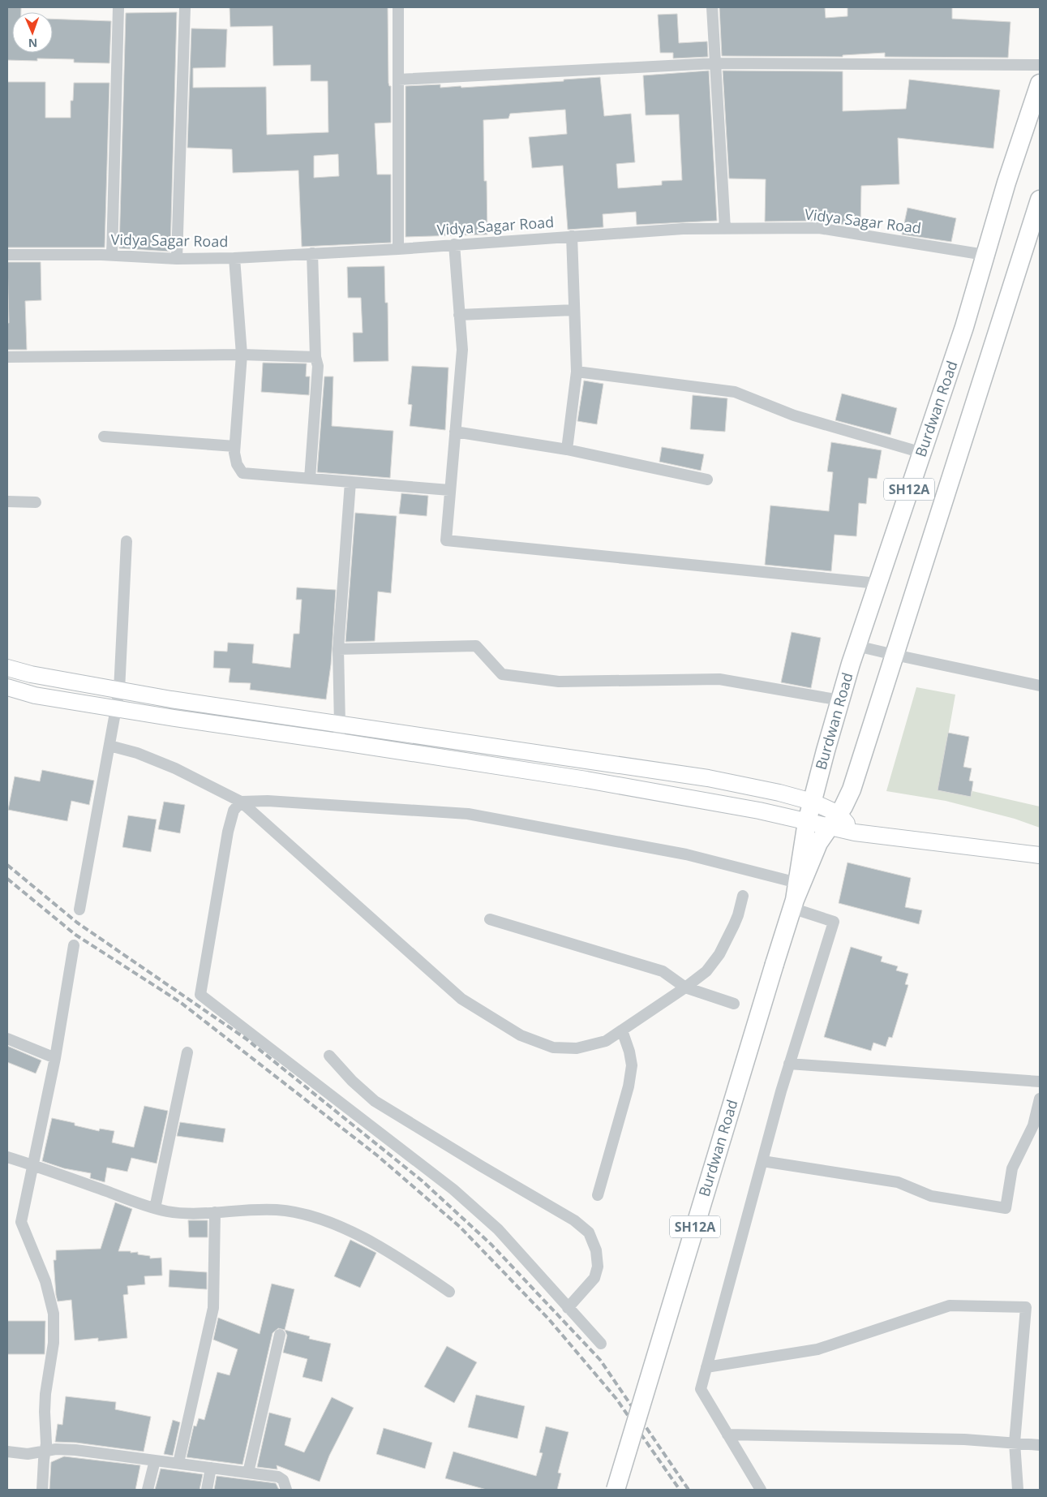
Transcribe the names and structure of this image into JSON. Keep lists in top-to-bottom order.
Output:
{
  "streets": {
    "main road": ["Burdwan Road", "SH12A"],
    "street": ["Vidya Sagar Road"]
  },
  "crossings": [
    ["Vidya Sagar Road", "Burdwan Road"]
  ],
  "north": "bottom"
}
